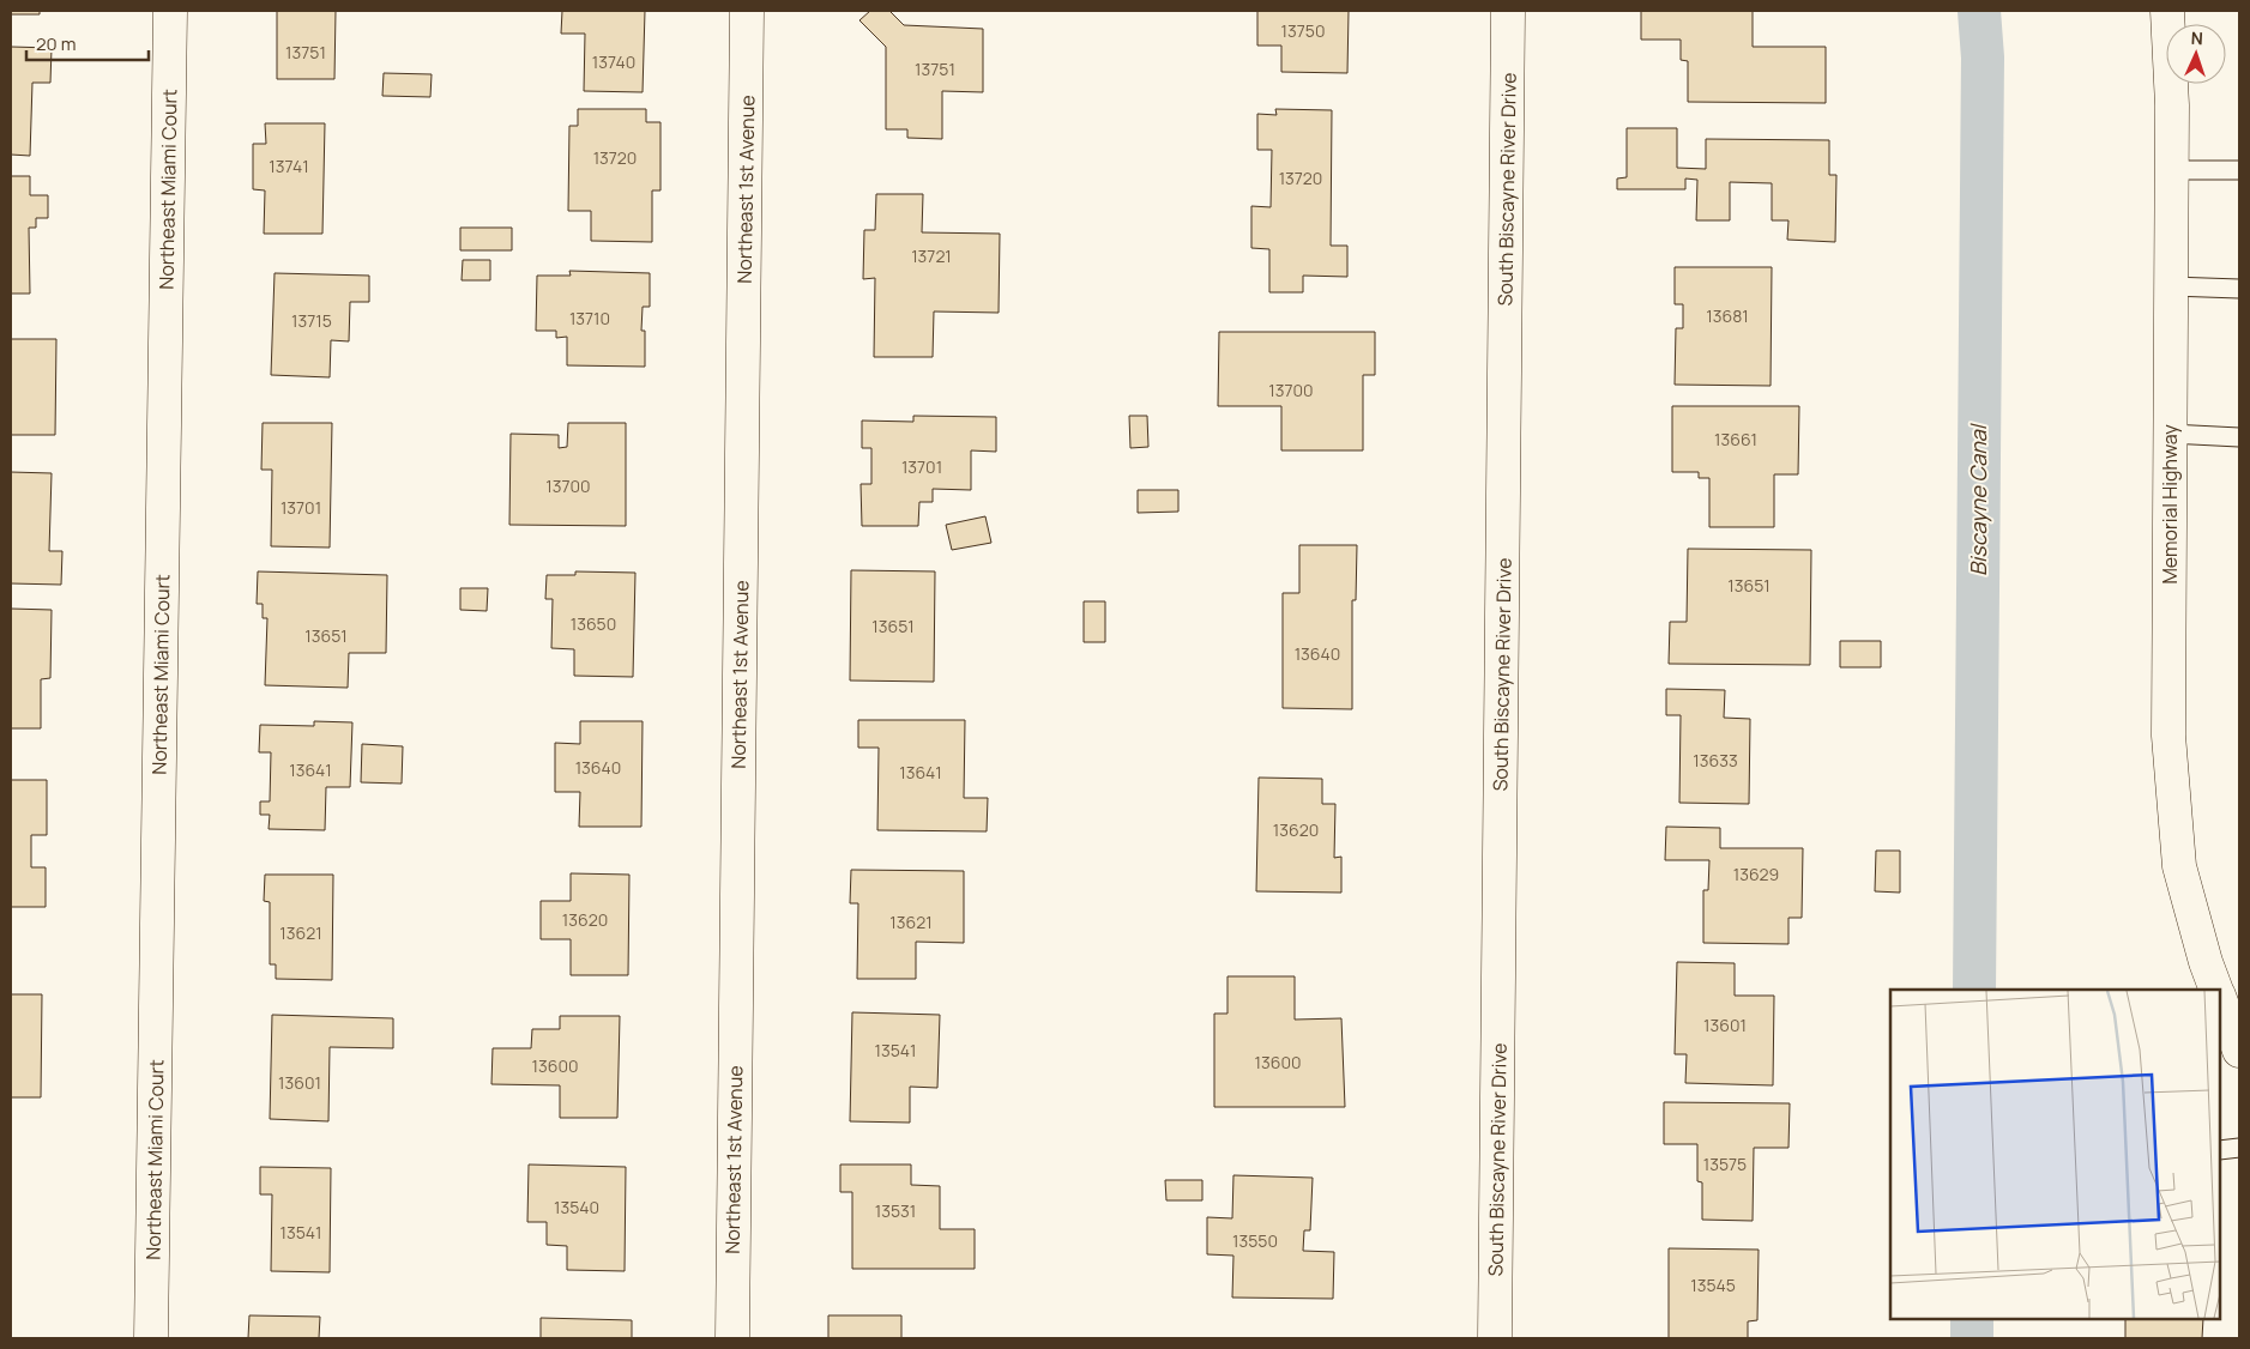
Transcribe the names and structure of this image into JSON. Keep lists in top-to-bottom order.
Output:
{
  "streets": {
    "street": [
      "Northeast Miami Court",
      "Northeast 1st Avenue",
      "South Biscayne River Drive",
      "Memorial Highway"
    ]
  },
  "water": ["Biscayne Canal"],
  "house_numbers": [
    "13750",
    "13751",
    "13740",
    "13751",
    "13720",
    "13741",
    "13720",
    "13721",
    "13681",
    "13710",
    "13715",
    "13700",
    "13661",
    "13701",
    "13700",
    "13701",
    "13651",
    "13650",
    "13651",
    "13651",
    "13640",
    "13633",
    "13640",
    "13641",
    "13641",
    "13620",
    "13629",
    "13620",
    "13621",
    "13621",
    "13601",
    "13541",
    "13600",
    "13600",
    "13601",
    "13575",
    "13540",
    "13531",
    "13541",
    "13550",
    "13545"
  ],
  "scale_bar": "20 m",
  "north": "top"
}
